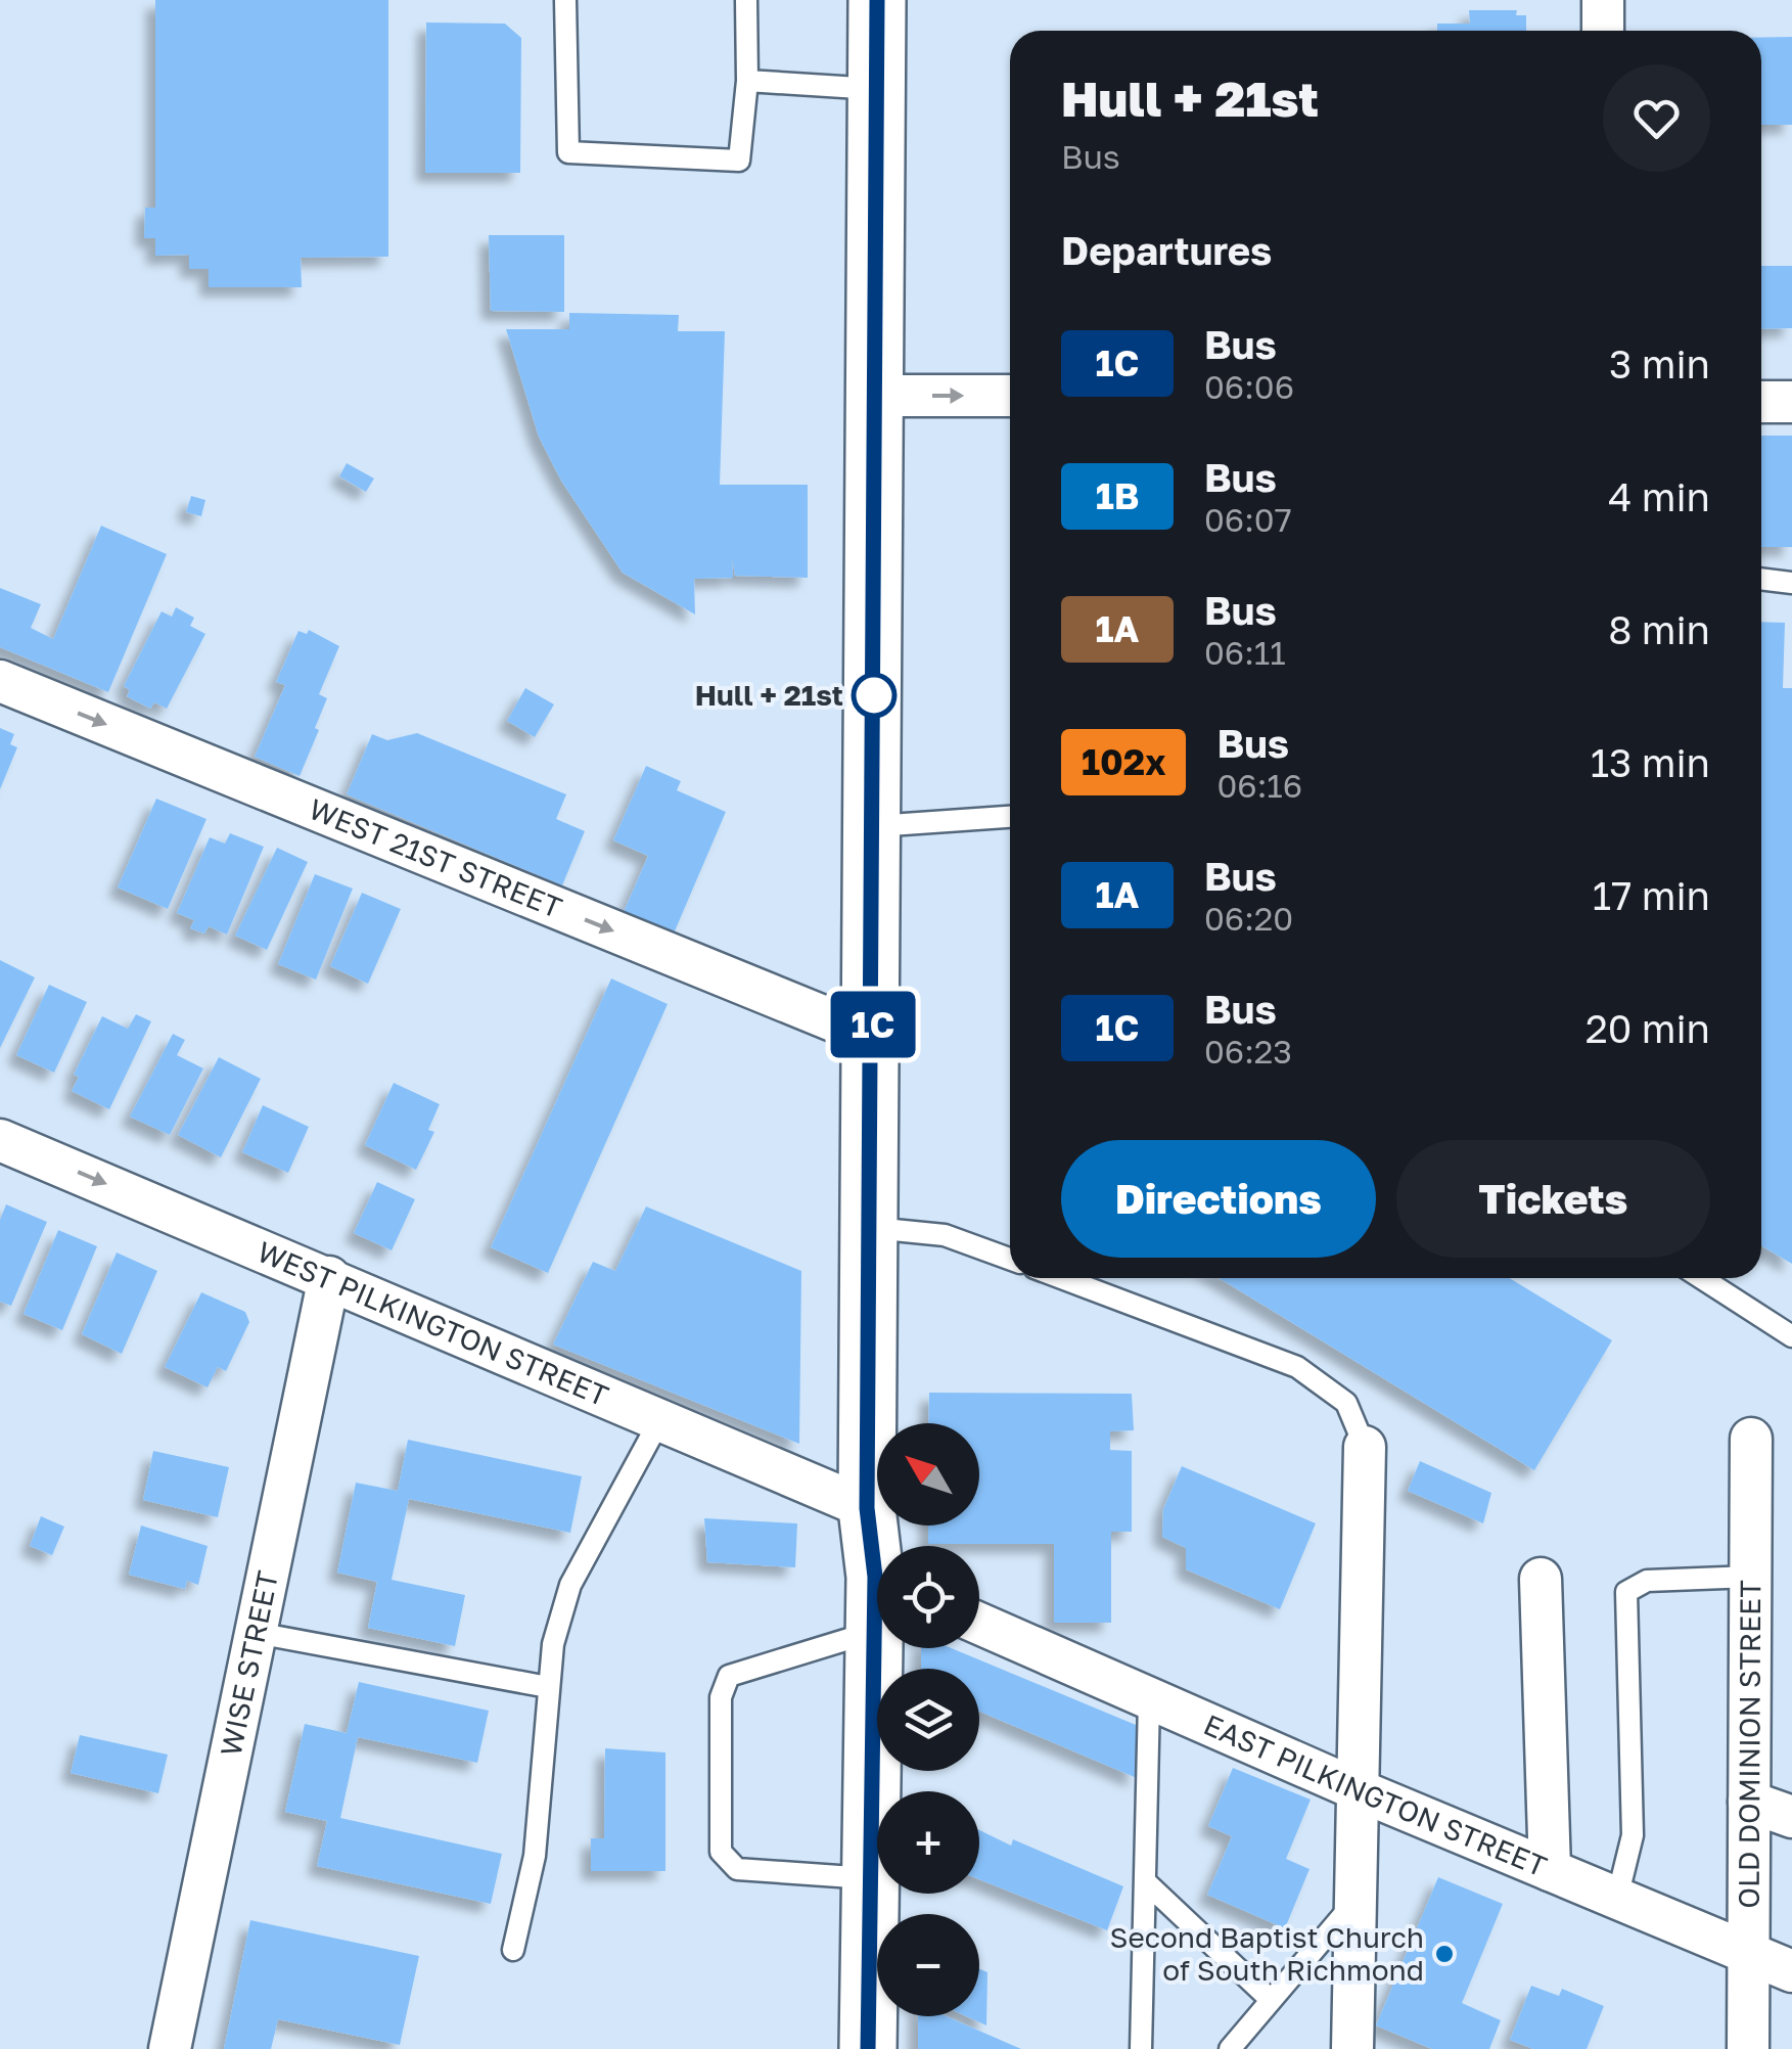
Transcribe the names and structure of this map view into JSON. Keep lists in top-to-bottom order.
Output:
{
  "streets": {
    "street": [
      "WEST 21ST STREET",
      "WEST PILKINGTON STREET",
      "WISE STREET",
      "OLD DOMINION STREET",
      "EAST PILKINGTON STREET"
    ]
  },
  "crossings": [
    ["WEST PILKINGTON STREET", "WISE STREET"],
    ["OLD DOMINION STREET", "EAST PILKINGTON STREET"]
  ],
  "one_way": ["WEST 21ST STREET", "WEST PILKINGTON STREET"],
  "places": ["Hull + 21st", "Second Baptist Church of South Richmond"],
  "lines": ["bus line 1C"],
  "north": "top left",
  "page": {
    "on_map": "1C",
    "heading": [
      ["Hull + 21st", "Bus"],
      "Departures"
    ],
    "list": [
      {
        "mark": "1C",
        "name": "Bus",
        "note": "06:06",
        "value": "3 min"
      },
      {
        "mark": "1B",
        "name": "Bus",
        "note": "06:07",
        "value": "4 min"
      },
      {
        "mark": "1A",
        "name": "Bus",
        "note": "06:11",
        "value": "8 min"
      },
      {
        "mark": "102x",
        "name": "Bus",
        "note": "06:16",
        "value": "13 min"
      },
      {
        "mark": "1A",
        "name": "Bus",
        "note": "06:20",
        "value": "17 min"
      },
      {
        "mark": "1C",
        "name": "Bus",
        "note": "06:23",
        "value": "20 min"
      }
    ],
    "buttons": ["Directions", "Tickets"],
    "map_buttons": ["+", "−"]
  }
}
